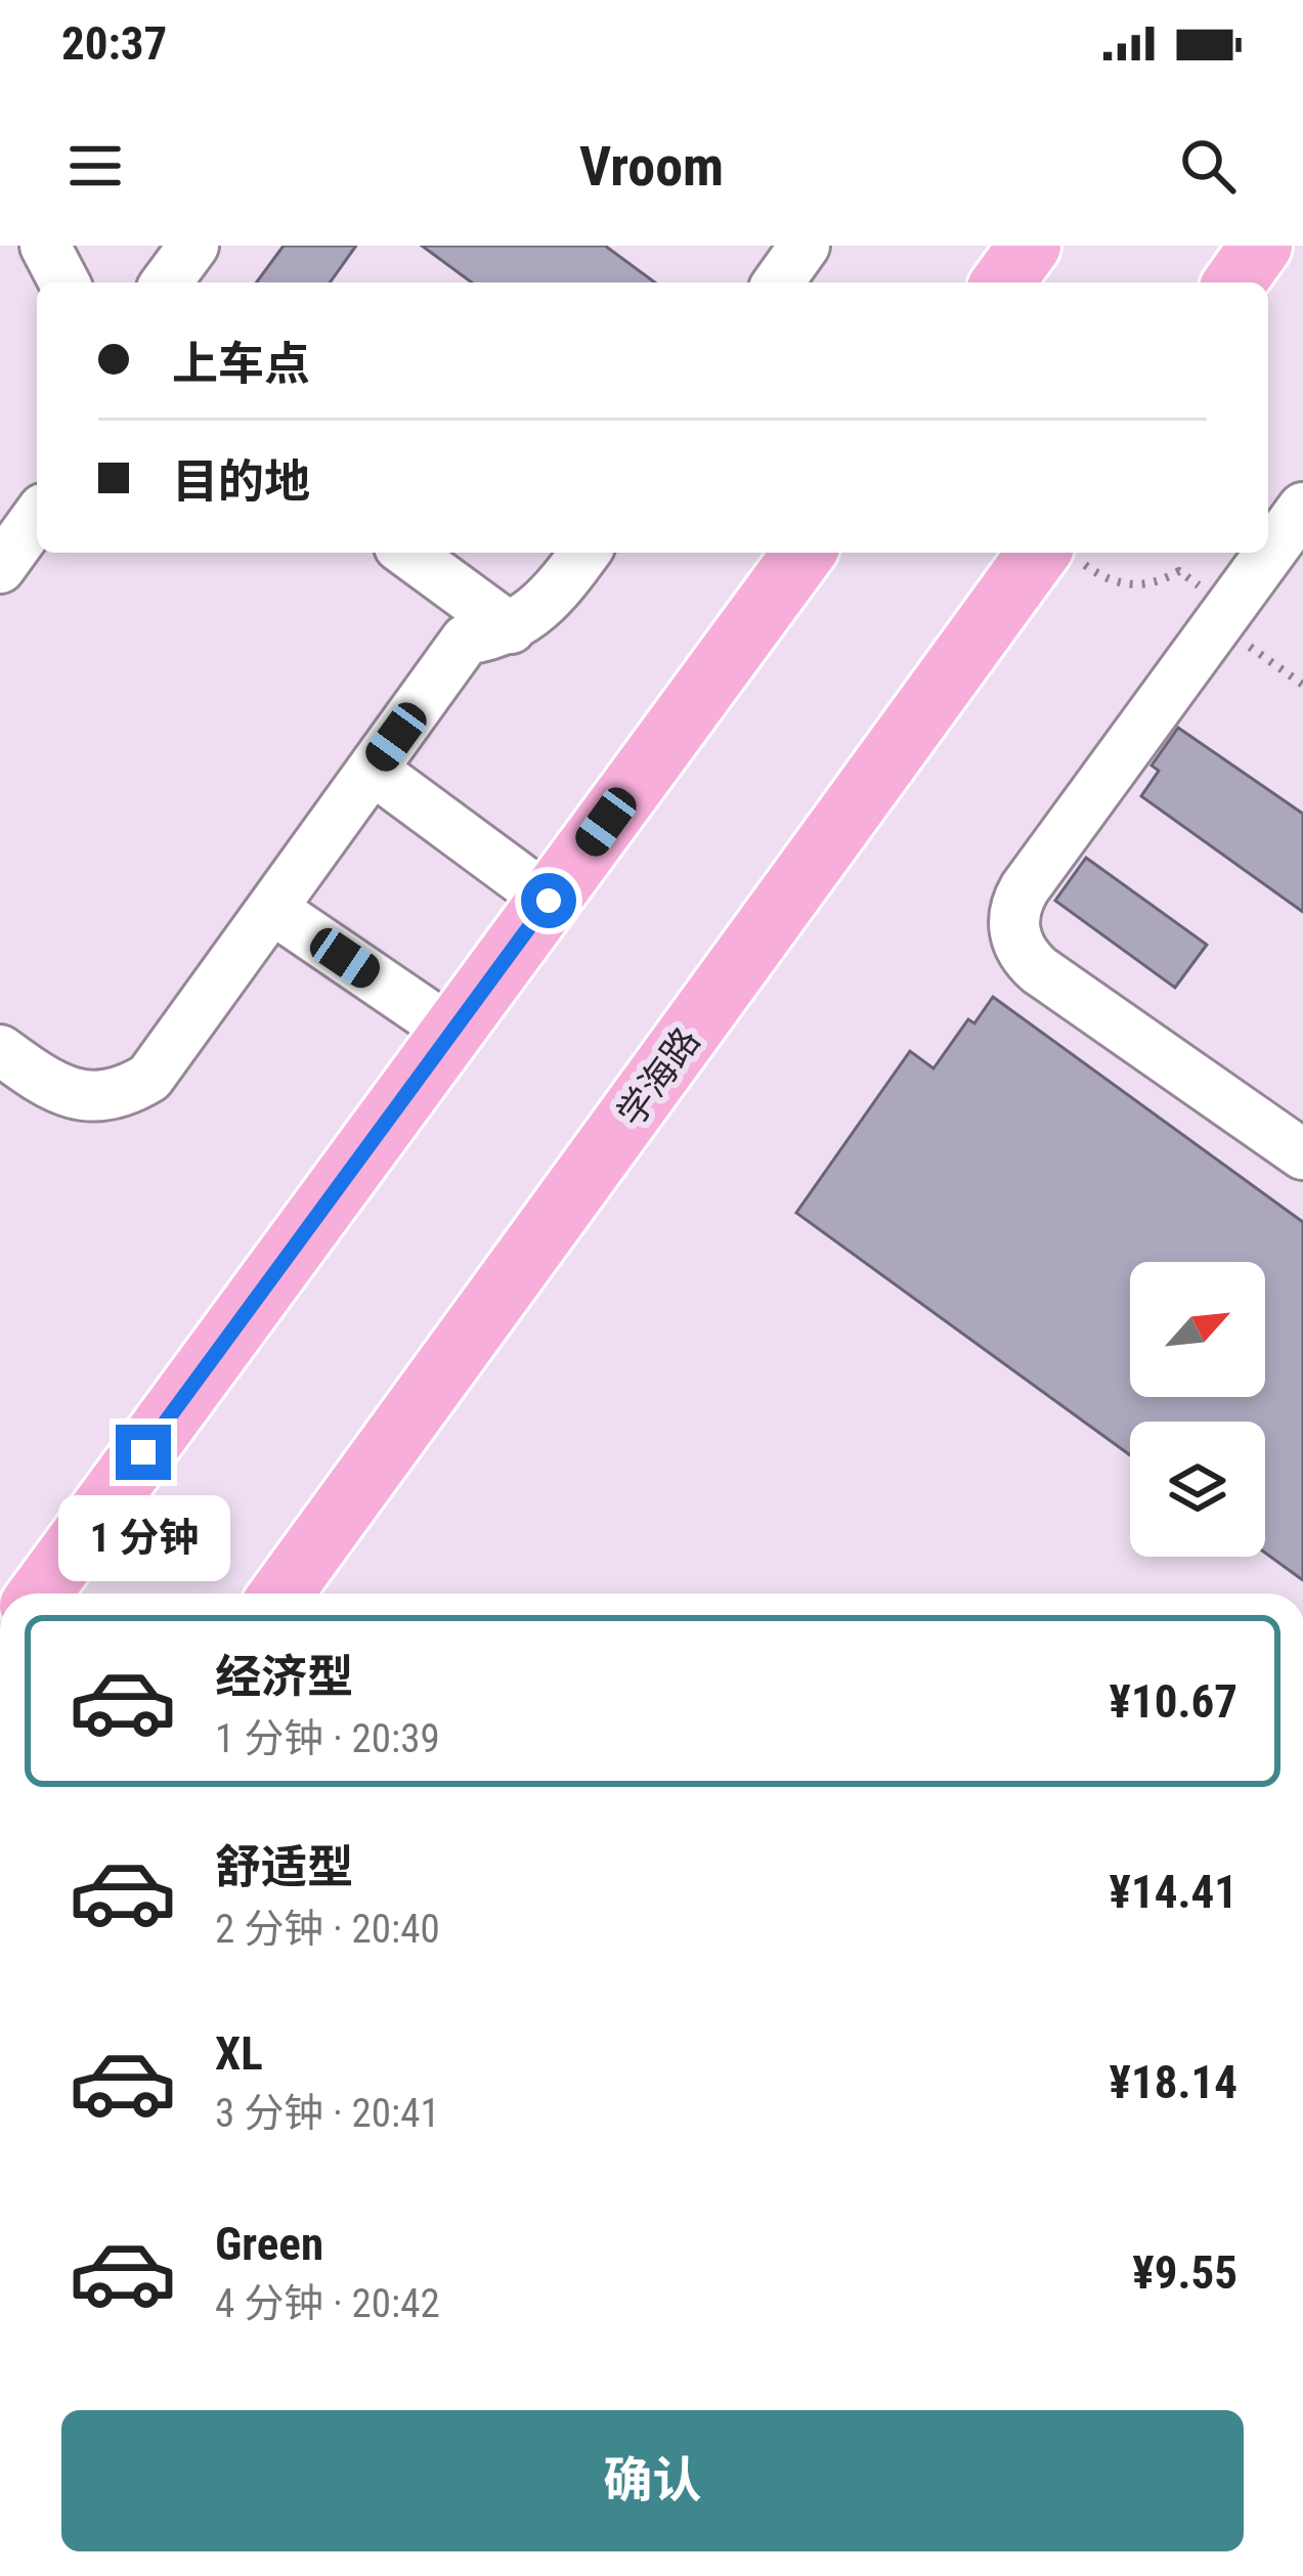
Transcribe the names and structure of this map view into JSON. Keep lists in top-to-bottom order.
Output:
{
  "streets": {
    "main road": ["学海路"]
  },
  "north": "top right",
  "page": {
    "status": "20:37",
    "header": "Vroom",
    "banner": ["上车点", "目的地"],
    "bubble": "1 分钟",
    "list": [
      {
        "name": "经济型",
        "note": "1 分钟 · 20:39",
        "value": "¥10.67"
      },
      {
        "name": "舒适型",
        "note": "2 分钟 · 20:40",
        "value": "¥14.41"
      },
      {
        "name": "XL",
        "note": "3 分钟 · 20:41",
        "value": "¥18.14"
      },
      {
        "name": "Green",
        "note": "4 分钟 · 20:42",
        "value": "¥9.55"
      }
    ],
    "buttons": "确认"
  }
}
